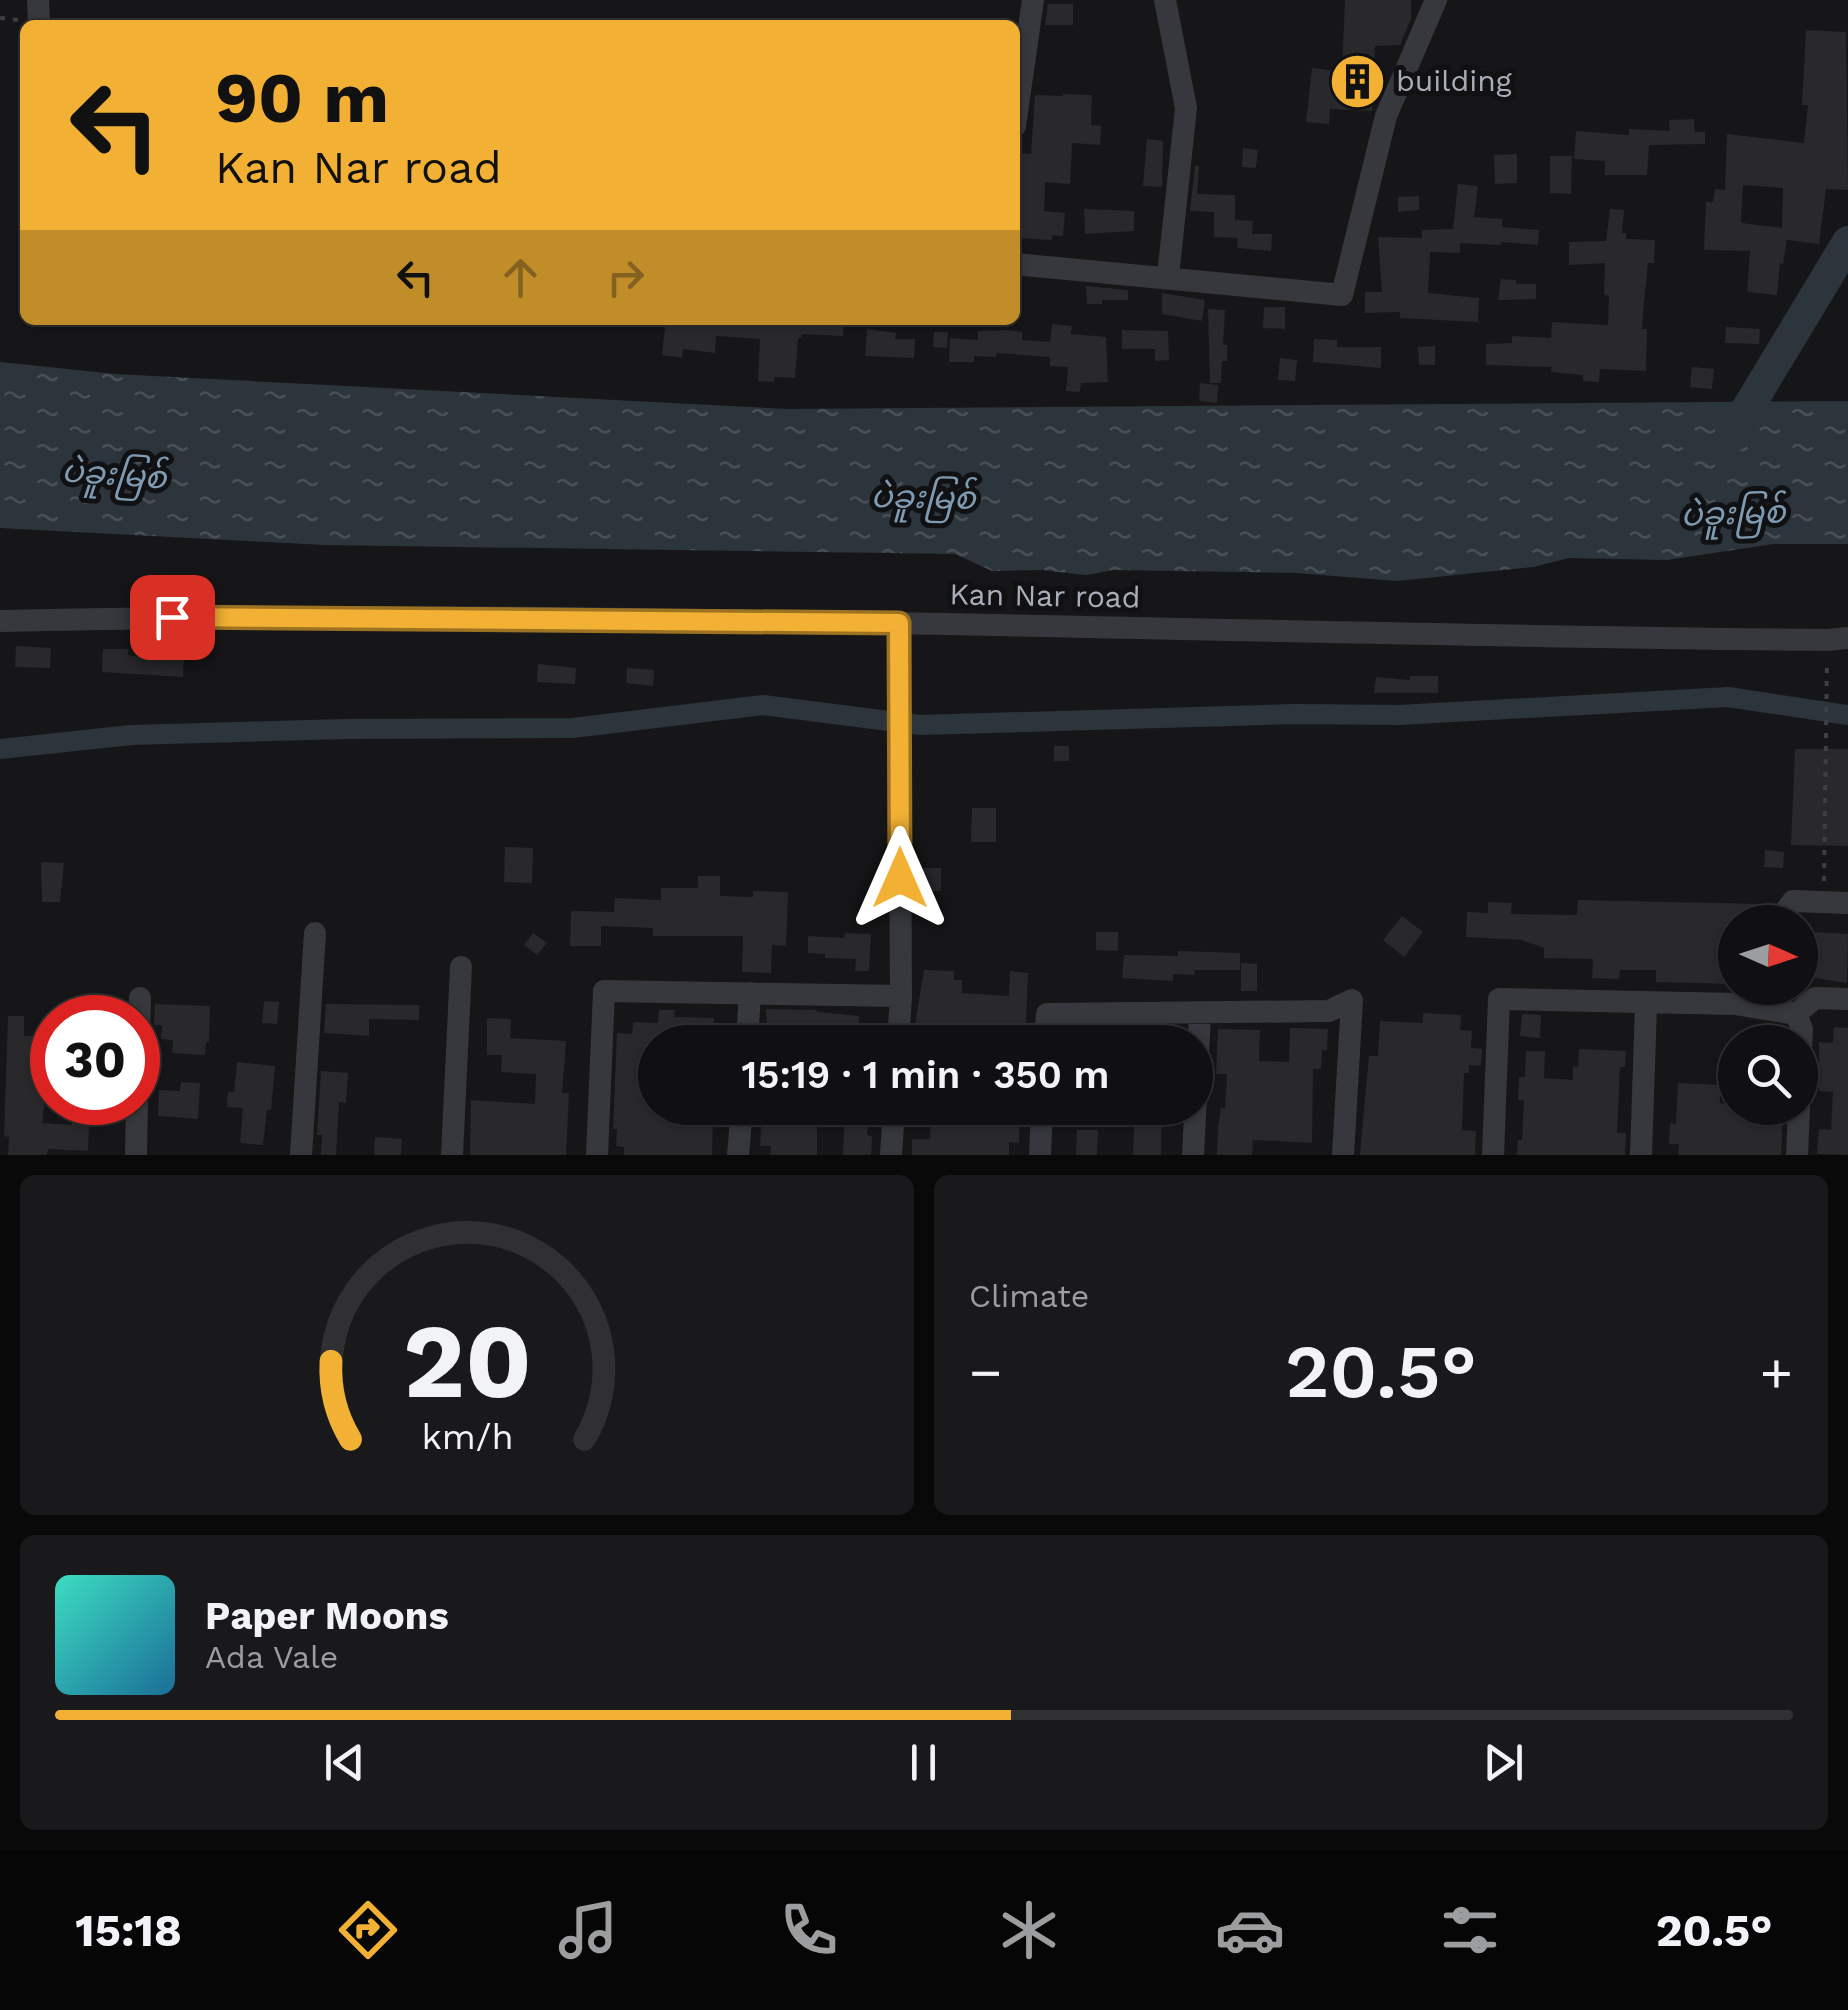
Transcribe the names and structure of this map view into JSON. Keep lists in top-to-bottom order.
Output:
{
  "streets": {
    "street": ["Kan Nar road"]
  },
  "water": ["ပဲခူးမြစ်"],
  "places": {
    "building": ["building"]
  },
  "north": "right",
  "page": {
    "turn": ["90 m", "Kan Nar road"],
    "limit": "30",
    "trip": "15:19 · 1 min · 350 m",
    "tile": "Climate",
    "heat": ["−", "20.5°", "+"],
    "song": ["Paper Moons", "Ada Vale"],
    "tabs": ["15:18", "20.5°"],
    "gauge": ["20", "km/h"]
  }
}
